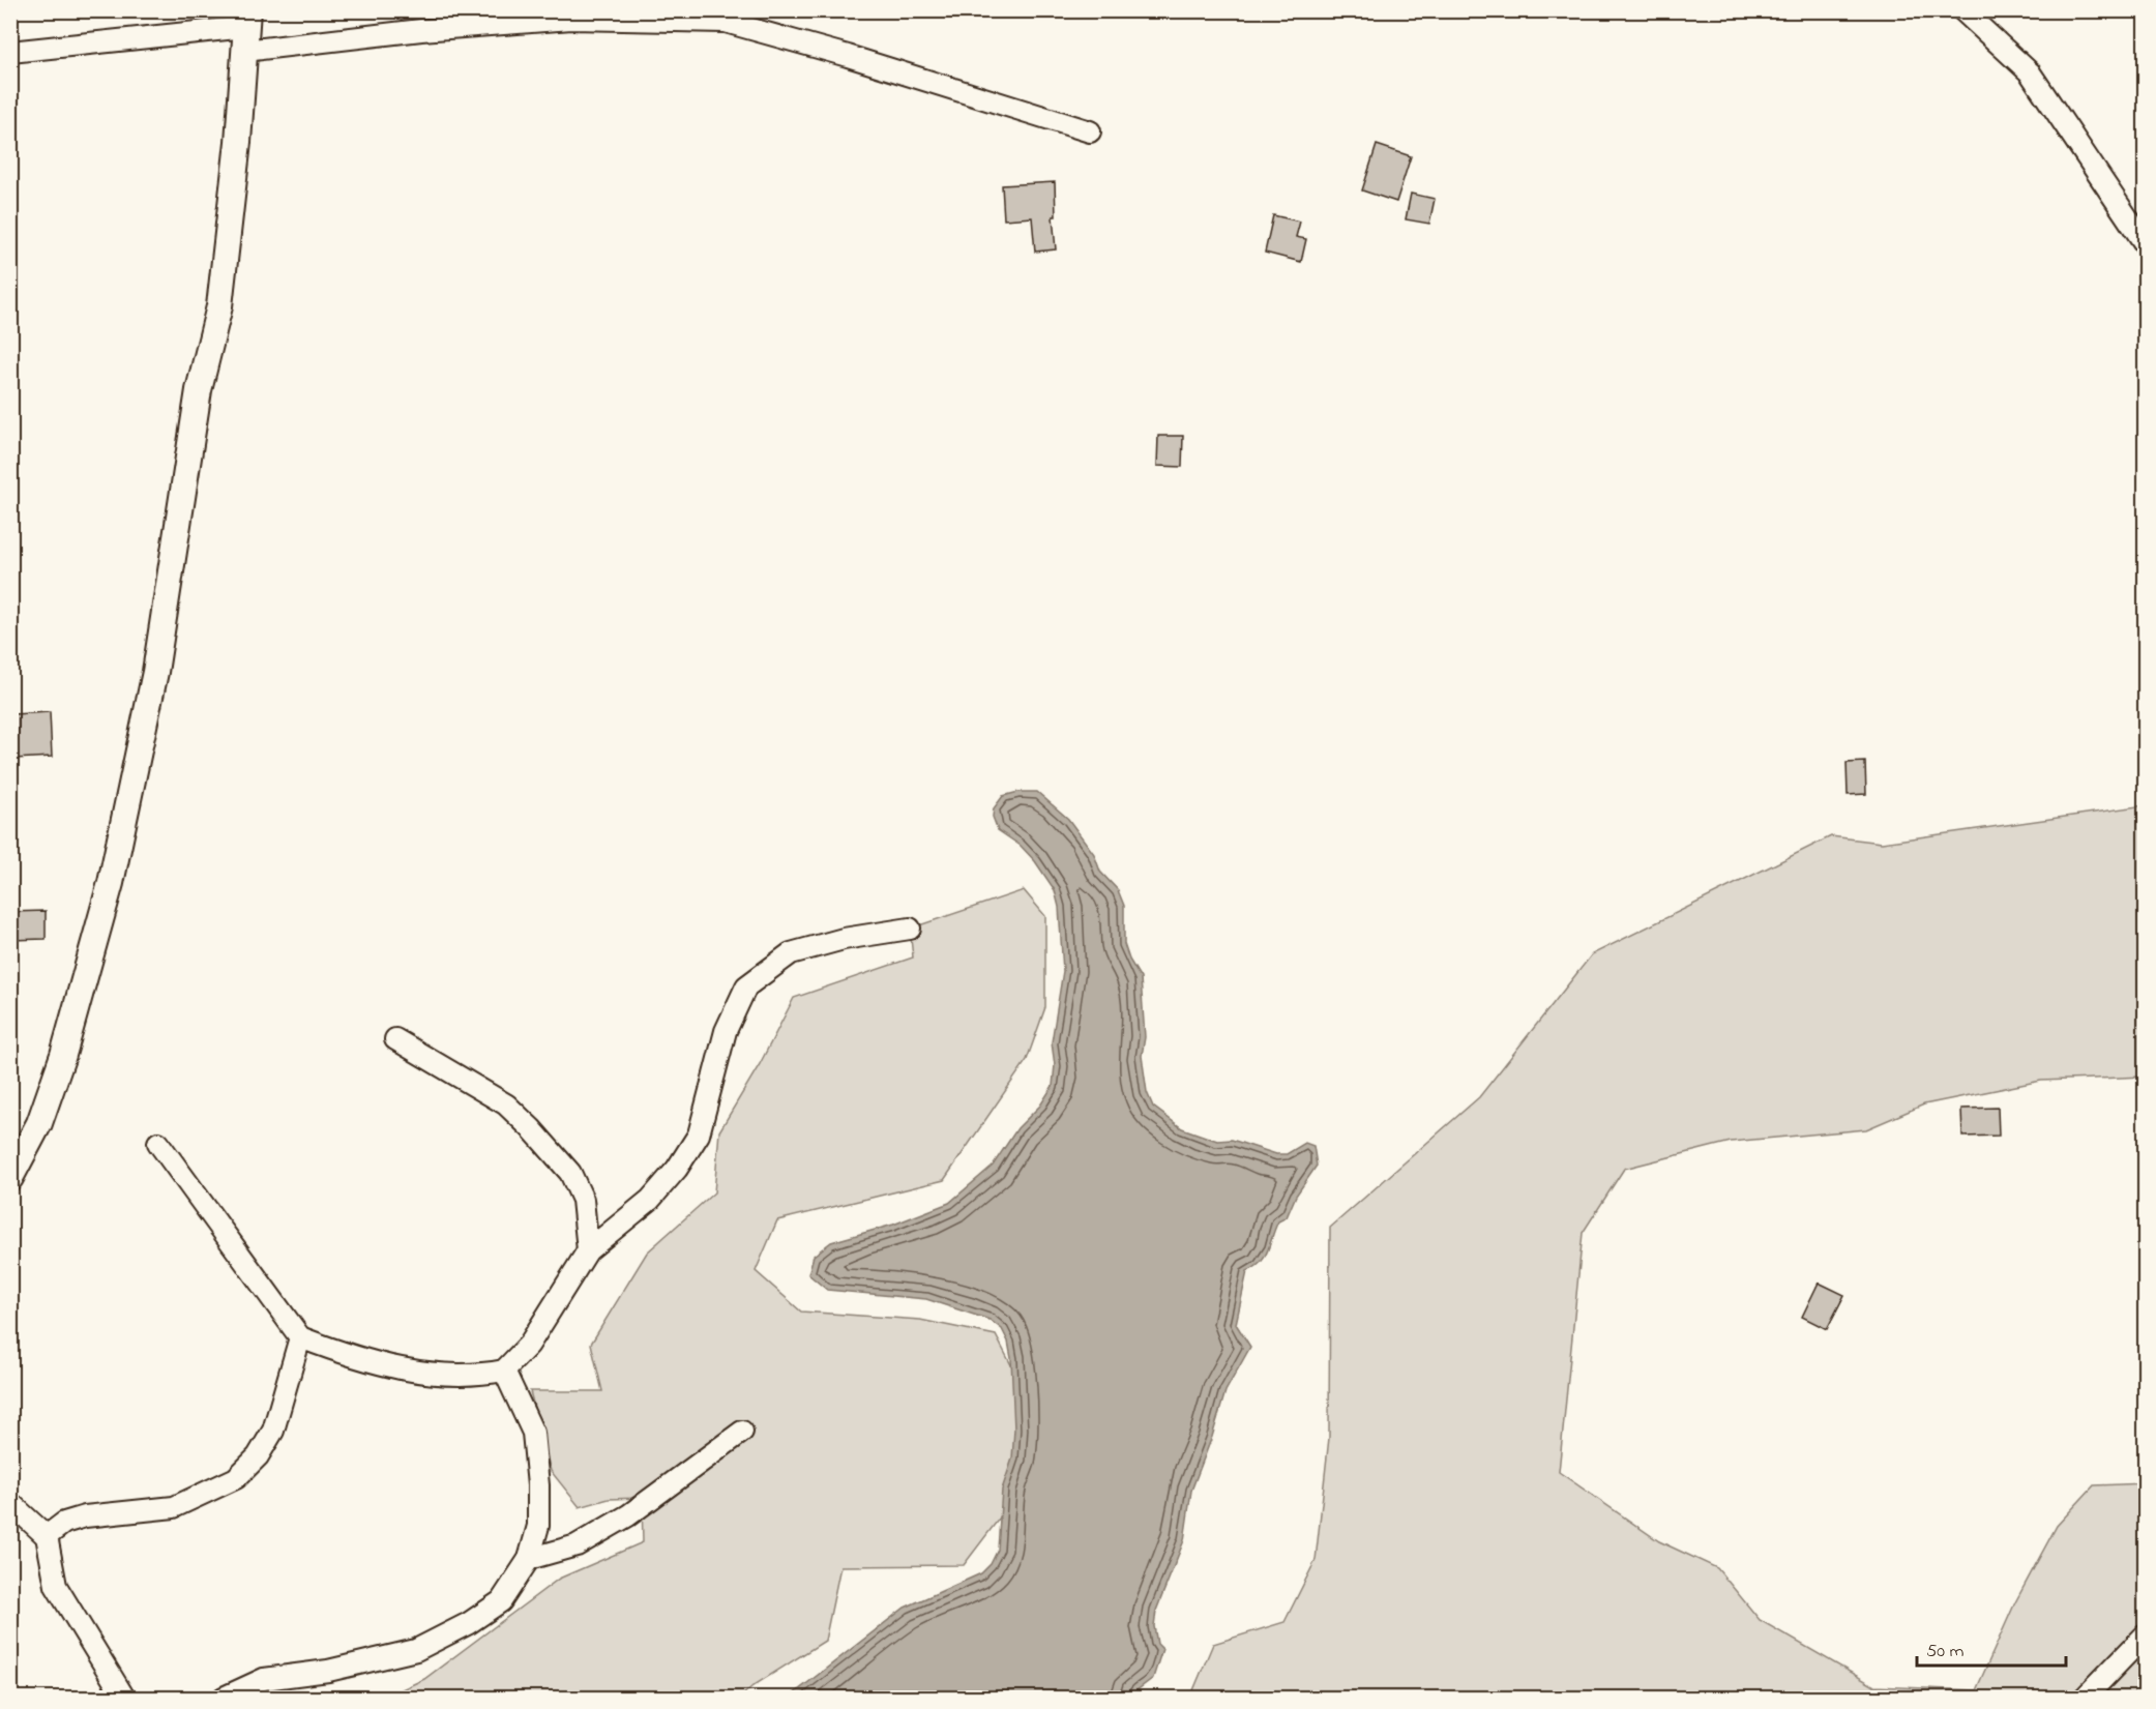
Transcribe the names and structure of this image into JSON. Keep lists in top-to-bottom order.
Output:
{
  "scale_bar": "50 m"
}
